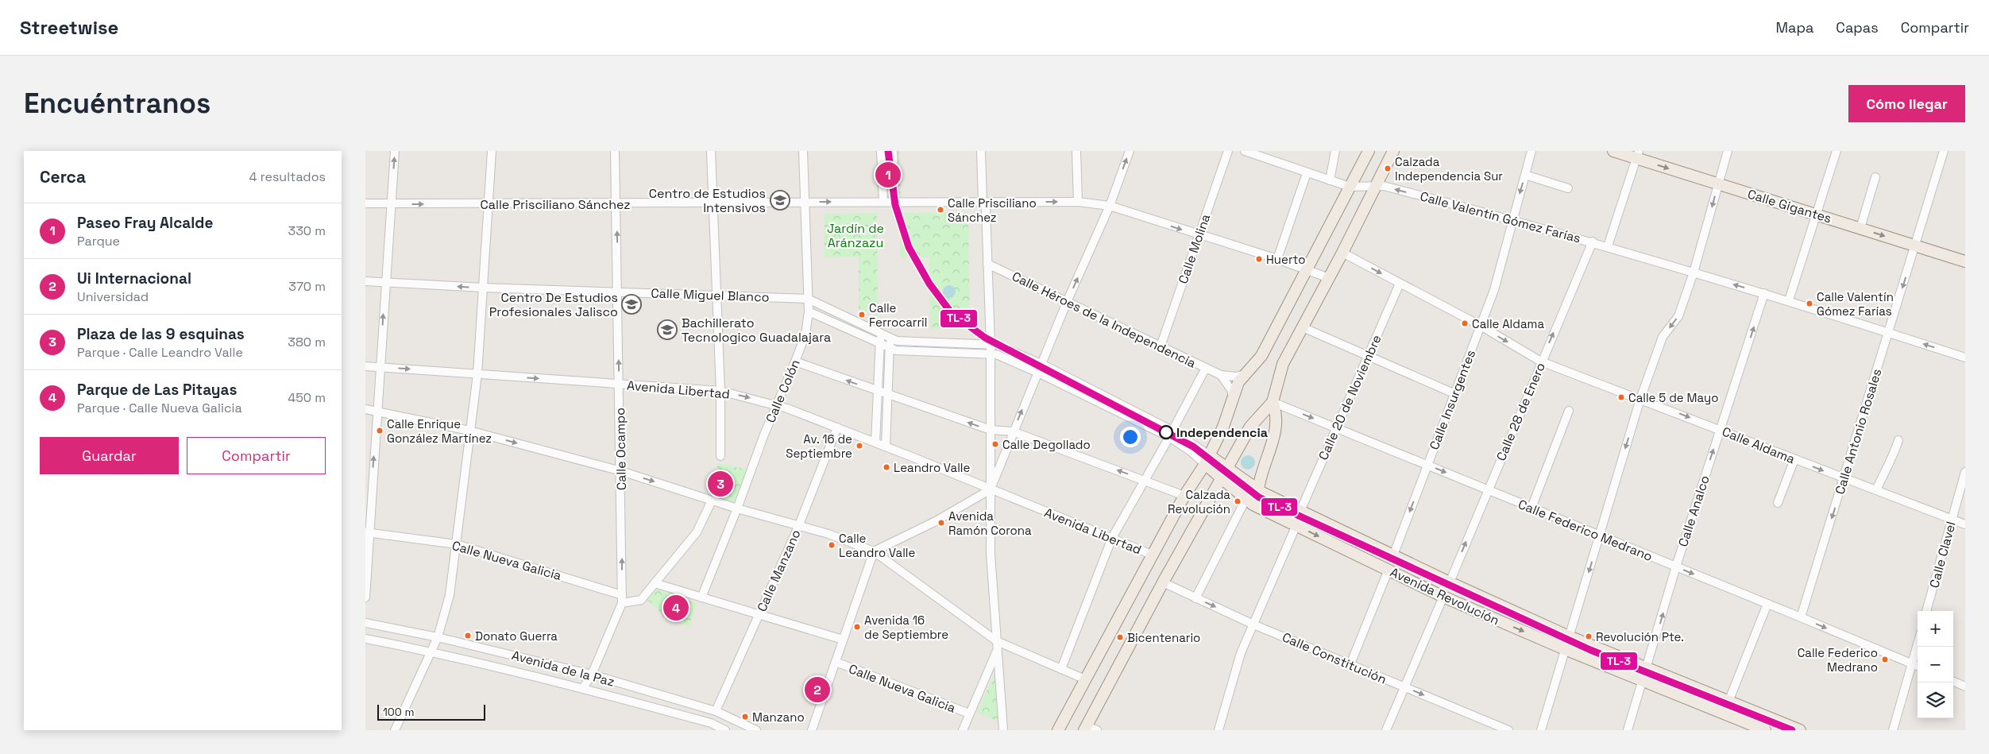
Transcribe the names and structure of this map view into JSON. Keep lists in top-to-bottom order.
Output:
{
  "streets": {
    "main road": ["Calle Gigantes", "Avenida Revolución"],
    "street": [
      "Calle Prisciliano Sánchez",
      "Calle Valentín Gómez Farías",
      "Calle Molina",
      "Calle Miguel Blanco",
      "Calle Héroes de la Independencia",
      "Avenida Libertad",
      "Calle Colón",
      "Calle 20 de Noviembre",
      "Calle Insurgentes",
      "Calle 28 de Enero",
      "Calle Antonio Rosales",
      "Calle Aldama",
      "Calle Ocampo",
      "Calle Analco",
      "Calle Federico Medrano",
      "Calle Clavel",
      "Calle Nueva Galicia",
      "Calle Manzano",
      "Calle Constitución",
      "Avenida de la Paz"
    ]
  },
  "crossings": [
    ["Calle Prisciliano Sánchez", "Calle Molina"],
    ["Calle Prisciliano Sánchez", "Calle Colón"],
    ["Calle Prisciliano Sánchez", "Calle Ocampo"],
    ["Calle Gigantes", "Calle Antonio Rosales"],
    ["Calle Valentín Gómez Farías", "Calle Insurgentes"],
    ["Calle Valentín Gómez Farías", "Calle 28 de Enero"],
    ["Calle Valentín Gómez Farías", "Calle Antonio Rosales"],
    ["Calle Valentín Gómez Farías", "Calle Analco"],
    ["Calle Molina", "Calle Héroes de la Independencia"],
    ["Calle Miguel Blanco", "Calle Colón"],
    ["Calle Miguel Blanco", "Calle Ocampo"],
    ["Avenida Libertad", "Calle Colón"],
    ["Avenida Libertad", "Calle Ocampo"],
    ["Avenida Libertad", "Calle Manzano"],
    ["Calle 20 de Noviembre", "Calle Aldama"],
    ["Calle 20 de Noviembre", "Calle Federico Medrano"],
    ["Calle 20 de Noviembre", "Avenida Revolución"],
    ["Calle Insurgentes", "Calle Aldama"],
    ["Calle Insurgentes", "Calle Federico Medrano"],
    ["Calle Insurgentes", "Avenida Revolución"],
    ["Calle 28 de Enero", "Calle Aldama"],
    ["Calle 28 de Enero", "Calle Federico Medrano"],
    ["Calle 28 de Enero", "Avenida Revolución"],
    ["Calle Antonio Rosales", "Calle Aldama"],
    ["Calle Antonio Rosales", "Calle Federico Medrano"],
    ["Calle Aldama", "Calle Analco"],
    ["Calle Aldama", "Calle Clavel"],
    ["Calle Ocampo", "Calle Nueva Galicia"],
    ["Calle Analco", "Calle Federico Medrano"],
    ["Calle Analco", "Avenida Revolución"],
    ["Calle Manzano", "Avenida de la Paz"]
  ],
  "one_way": [
    "Calle Prisciliano Sánchez",
    "Calle Gigantes",
    "Calle Valentín Gómez Farías",
    "Calle 28 de Enero",
    "Calle Antonio Rosales",
    "Calle Aldama",
    "Calle Ocampo",
    "Calle Analco",
    "Calle Federico Medrano",
    "Calle Constitución"
  ],
  "parks": ["Jardín de Aránzazu"],
  "places": {
    "other": [
      "Calzada Independencia Sur",
      "Calle Prisciliano Sánchez",
      "Huerto",
      "Calle Valentín Gómez Farías",
      "Calle Ferrocarril",
      "Calle Aldama",
      "Calle 5 de Mayo",
      "Calle Enrique González Martínez",
      "Independencia",
      "Calle Degollado",
      "Av. 16 de Septiembre",
      "Leandro Valle",
      "Calzada Revolución",
      "Avenida Ramón Corona",
      "Calle Leandro Valle",
      "Avenida 16 de Septiembre",
      "Donato Guerra",
      "Revolución Pte.",
      "Bicentenario",
      "Calle Federico Medrano",
      "Manzano"
    ],
    "school or university": ["Centro de Estudios Intensivos", "Centro De Estudios Profesionales Jalisco", "Bachillerato Tecnologico Guadalajara"]
  },
  "lines": ["transit line TL-3"],
  "scale_bar": "100 m",
  "page": {
    "header": "Streetwise",
    "nav": ["Mapa", "Capas", "Compartir"],
    "buttons": [
      "Cómo llegar",
      ["Guardar", "Compartir"]
    ],
    "title": "Encuéntranos",
    "heading": ["Cerca", "4 resultados"],
    "pins": [
      "1",
      "3",
      "4",
      "2"
    ],
    "list": [
      {
        "mark": "1",
        "name": "Paseo Fray Alcalde",
        "note": "Parque",
        "value": "330 m"
      },
      {
        "mark": "2",
        "name": "Ui Internacional",
        "note": "Universidad",
        "value": "370 m"
      },
      {
        "mark": "3",
        "name": "Plaza de las 9 esquinas",
        "note": "Parque · Calle Leandro Valle",
        "value": "380 m"
      },
      {
        "mark": "4",
        "name": "Parque de Las Pitayas",
        "note": "Parque · Calle Nueva Galicia",
        "value": "450 m"
      }
    ],
    "map_buttons": ["+", "−"],
    "scale": "100 m"
  }
}
